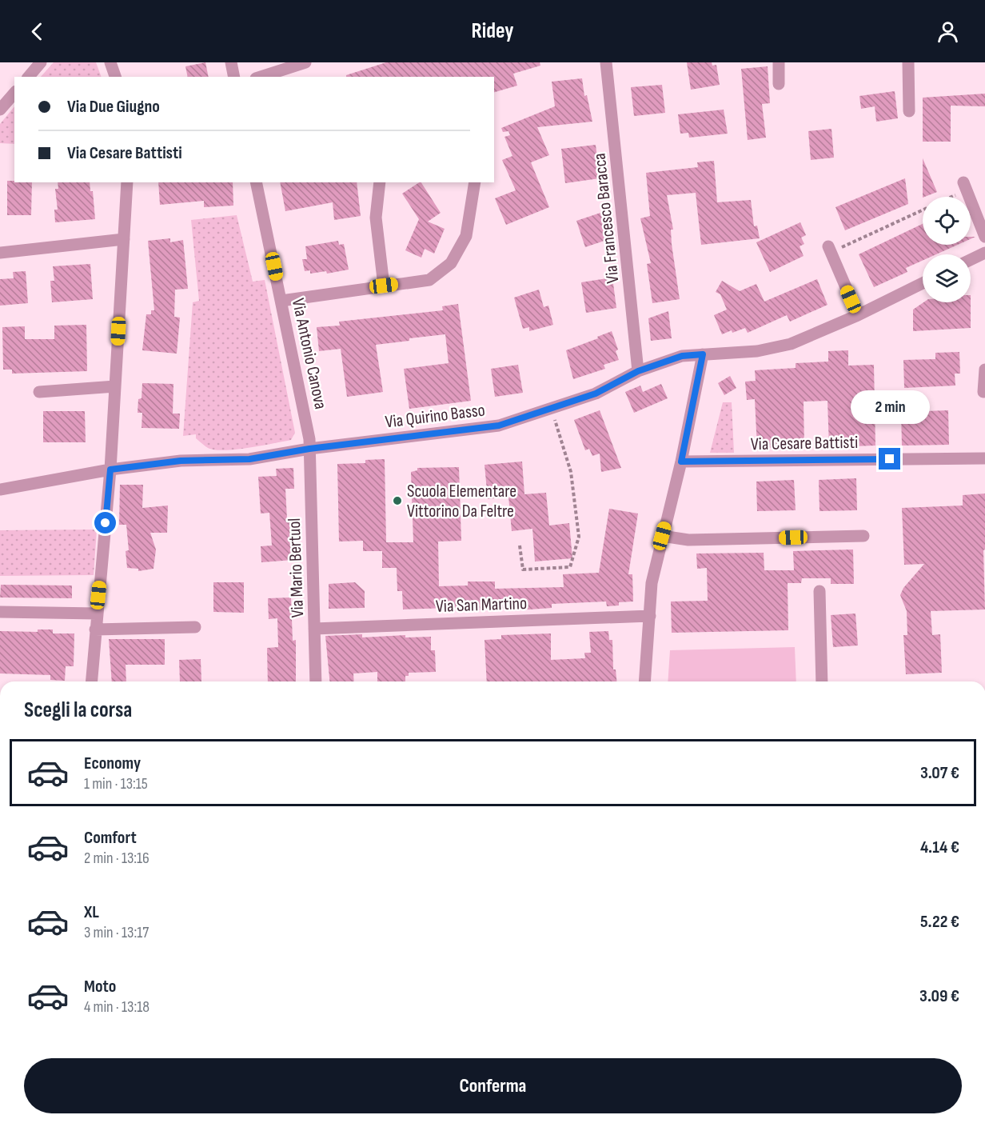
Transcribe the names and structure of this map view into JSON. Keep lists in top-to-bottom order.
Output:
{
  "streets": {
    "street": [
      "Via Francesco Baracca",
      "Via Antonio Canova",
      "Via Quirino Basso",
      "Via Cesare Battisti",
      "Via Mario Bertuol",
      "Via San Martino"
    ]
  },
  "crossings": [
    ["Via Francesco Baracca", "Via Quirino Basso"],
    ["Via Antonio Canova", "Via Quirino Basso"],
    ["Via Antonio Canova", "Via Mario Bertuol"],
    ["Via Quirino Basso", "Via Mario Bertuol"],
    ["Via Mario Bertuol", "Via San Martino"]
  ],
  "places": ["Scuola Elementare Vittorino Da Feltre"],
  "page": {
    "header": "Ridey",
    "banner": ["Via Due Giugno", "Via Cesare Battisti"],
    "bubble": "2 min",
    "heading": "Scegli la corsa",
    "list": [
      {
        "name": "Economy",
        "note": "1 min · 13:15",
        "value": "3.07 €"
      },
      {
        "name": "Comfort",
        "note": "2 min · 13:16",
        "value": "4.14 €"
      },
      {
        "name": "XL",
        "note": "3 min · 13:17",
        "value": "5.22 €"
      },
      {
        "name": "Moto",
        "note": "4 min · 13:18",
        "value": "3.09 €"
      }
    ],
    "buttons": "Conferma"
  }
}
